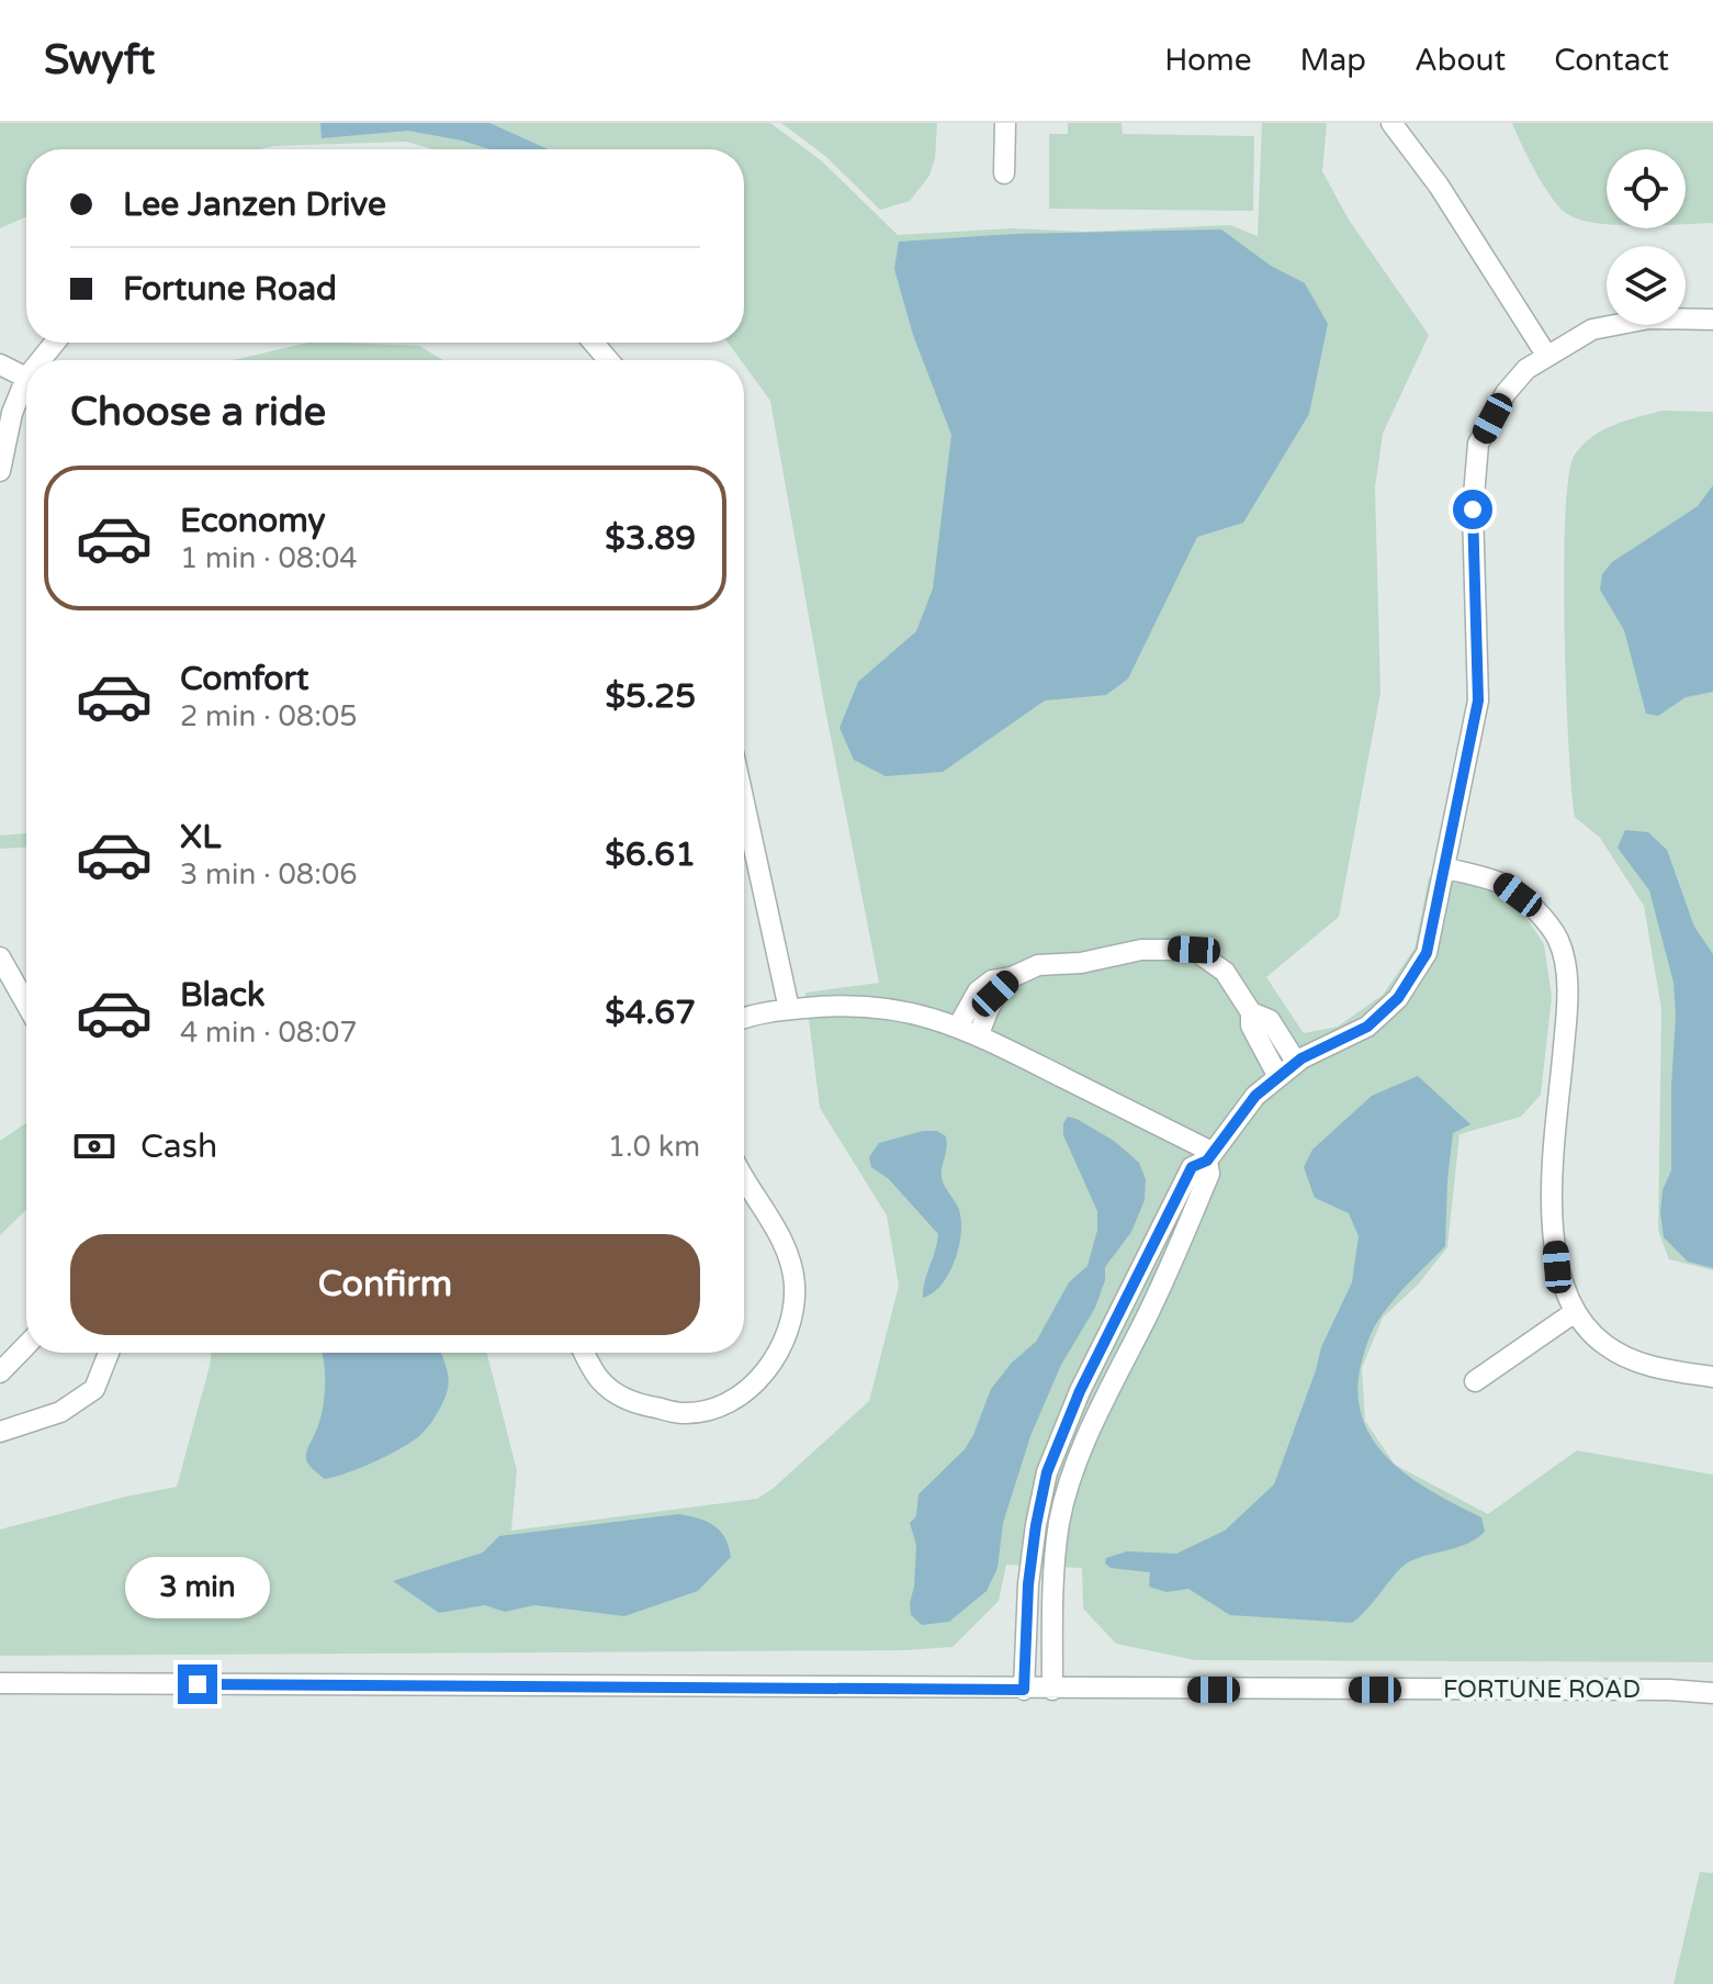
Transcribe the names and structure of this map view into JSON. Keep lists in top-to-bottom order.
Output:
{
  "streets": {
    "street": ["FORTUNE ROAD"]
  },
  "page": {
    "header": "Swyft",
    "nav": [
      "Home",
      "Map",
      "About",
      "Contact"
    ],
    "banner": ["Lee Janzen Drive", "Fortune Road"],
    "heading": "Choose a ride",
    "list": [
      {
        "name": "Economy",
        "note": "1 min · 08:04",
        "value": "$3.89"
      },
      {
        "name": "Comfort",
        "note": "2 min · 08:05",
        "value": "$5.25"
      },
      {
        "name": "XL",
        "note": "3 min · 08:06",
        "value": "$6.61"
      },
      {
        "name": "Black",
        "note": "4 min · 08:07",
        "value": "$4.67"
      }
    ],
    "pay": ["Cash", "1.0 km"],
    "buttons": "Confirm",
    "bubble": "3 min"
  }
}
